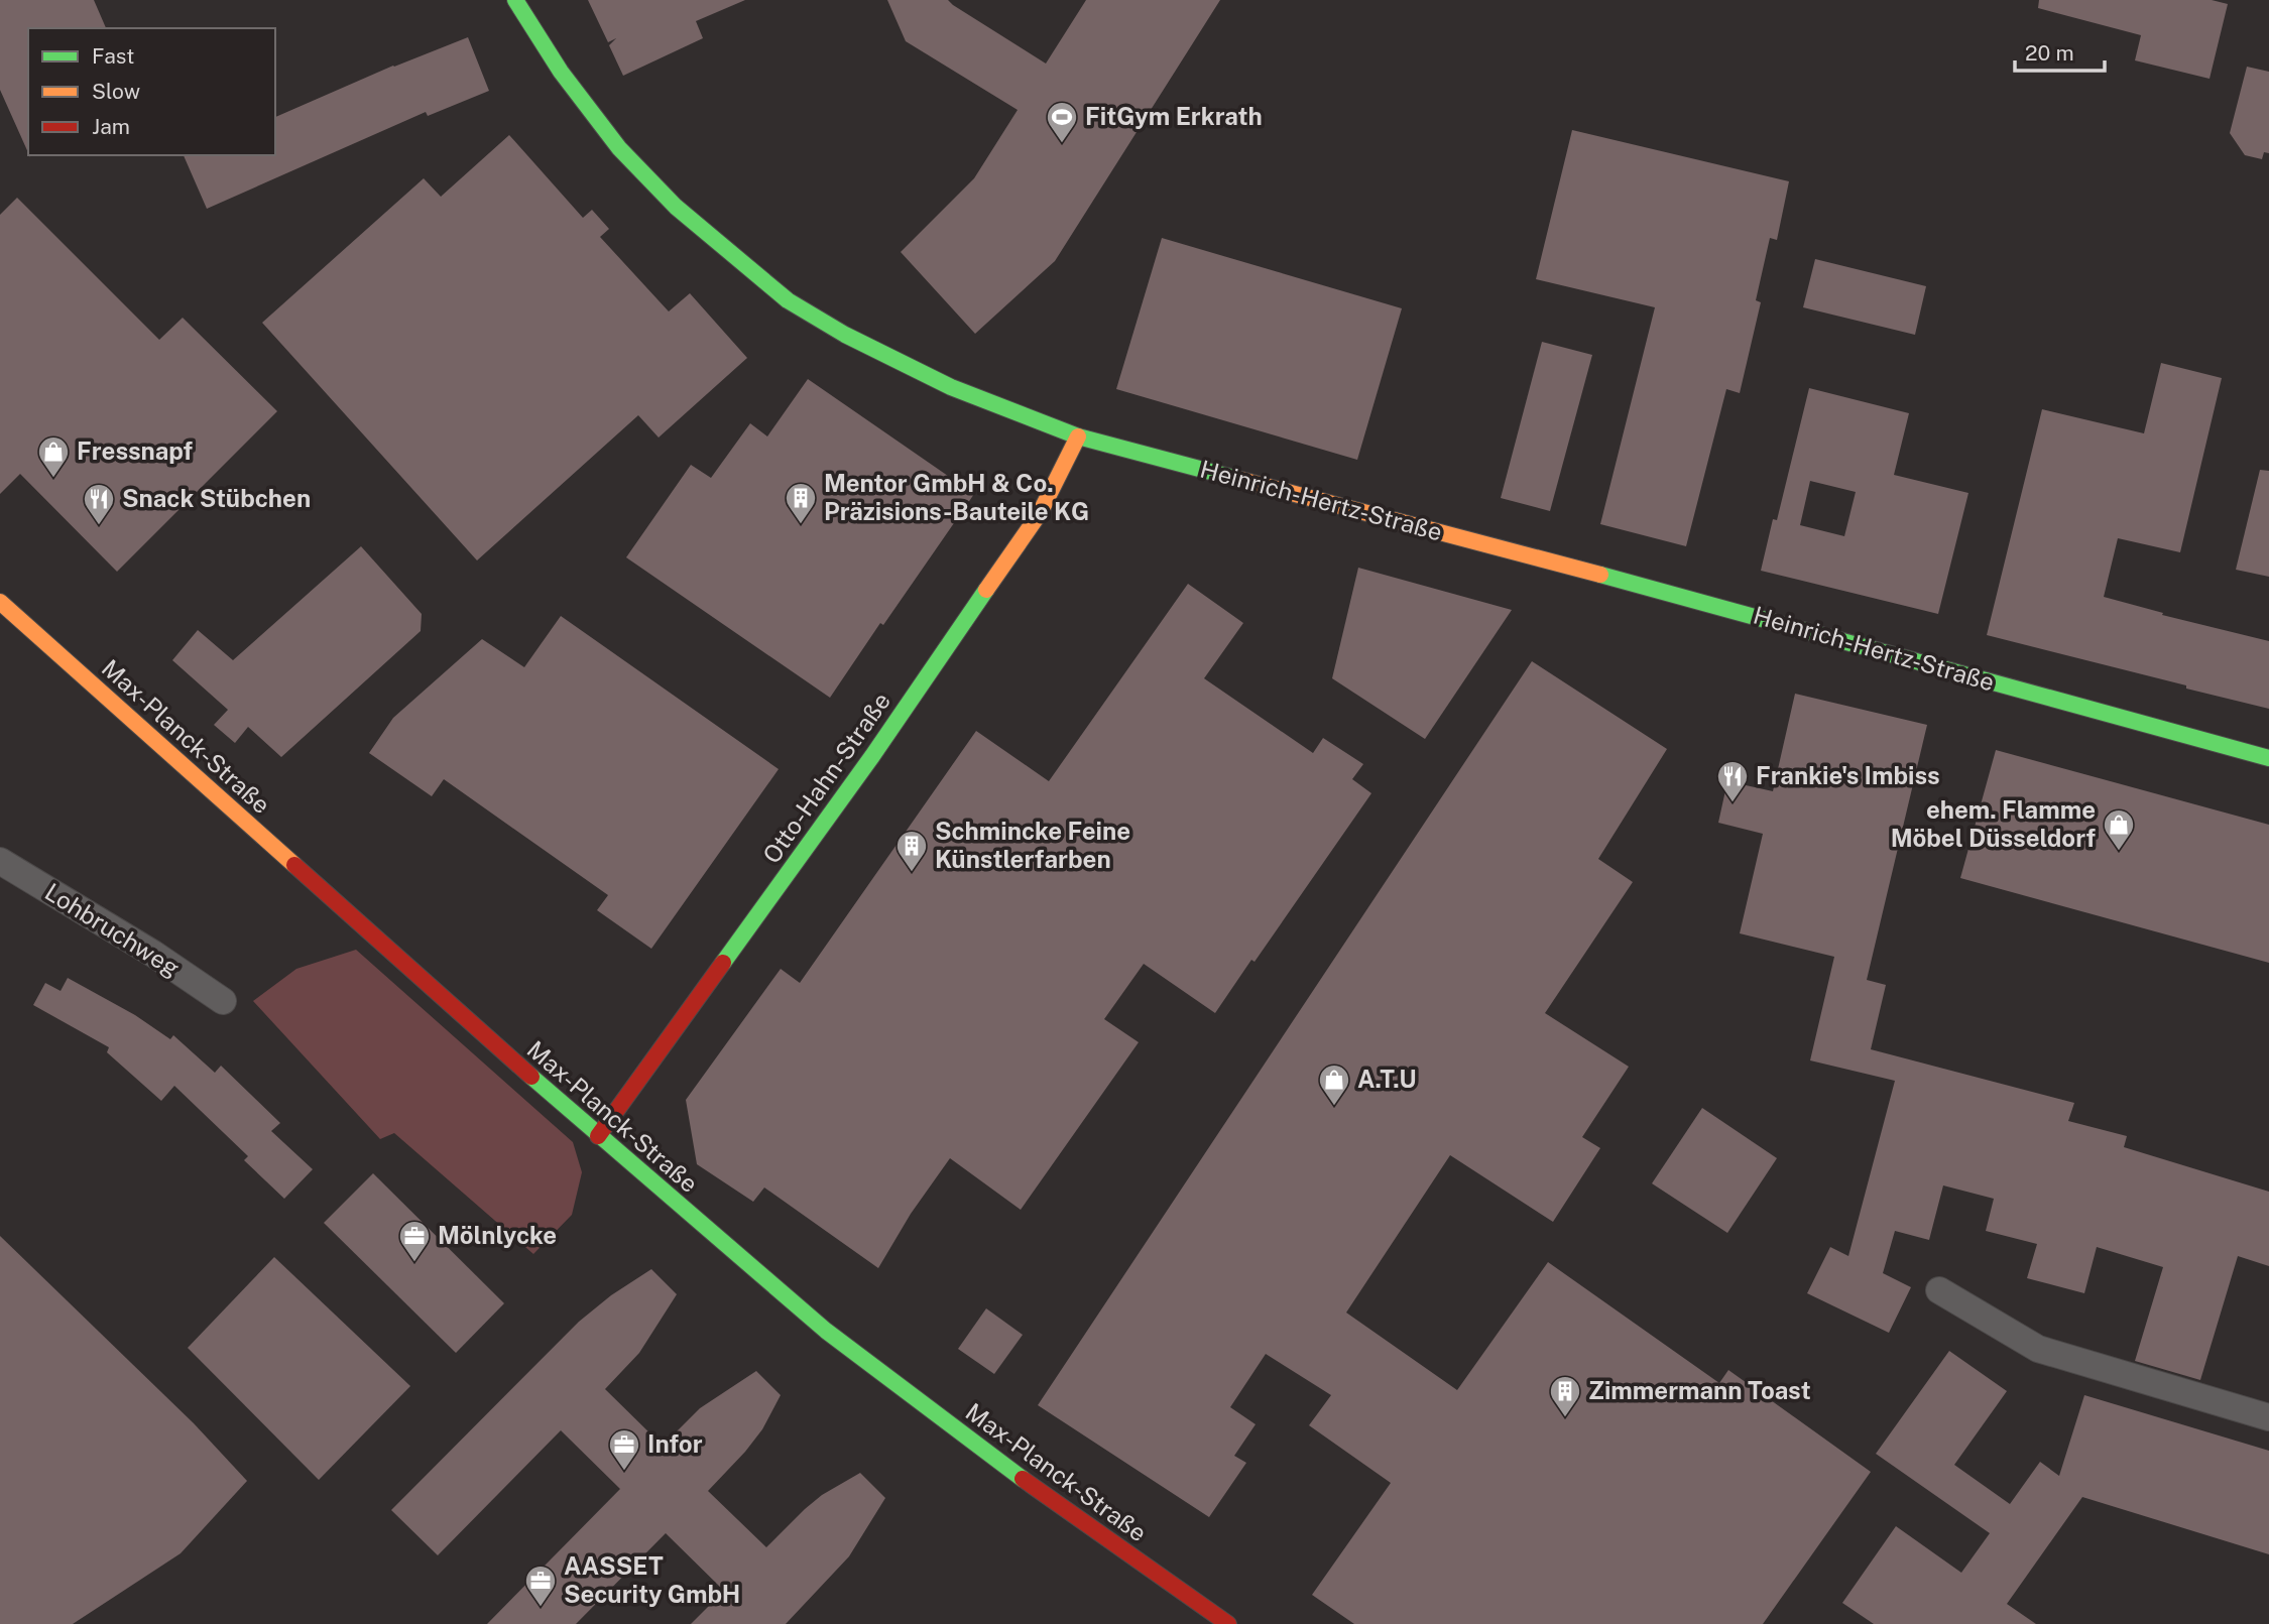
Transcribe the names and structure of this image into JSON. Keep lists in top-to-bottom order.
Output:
{
  "streets": {
    "street": [
      "Heinrich-Hertz-Straße",
      "Max-Planck-Straße",
      "Otto-Hahn-Straße",
      "Lohbruchweg"
    ]
  },
  "crossings": [
    ["Heinrich-Hertz-Straße", "Otto-Hahn-Straße"],
    ["Max-Planck-Straße", "Otto-Hahn-Straße"]
  ],
  "places": {
    "sports": ["FitGym Erkrath"],
    "shop": ["Fressnapf", "ehem. Flamme Möbel Düsseldorf", "A.T.U"],
    "building": ["Mentor GmbH & Co. Präzisions-Bauteile KG", "Schmincke Feine Künstlerfarben", "Zimmermann Toast"],
    "restaurant": ["Snack Stübchen", "Frankie's Imbiss"],
    "office": ["Mölnlycke", "Infor", "AASSET Security GmbH"]
  },
  "legend": ["Fast", "Slow", "Jam"],
  "scale_bar": "20 m"
}
